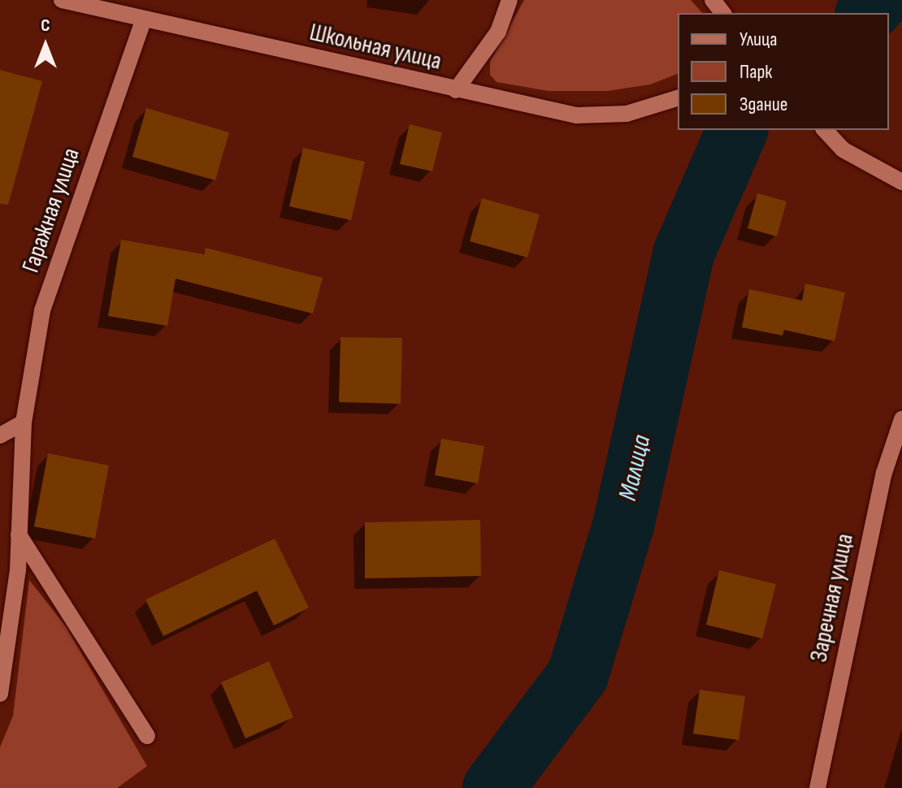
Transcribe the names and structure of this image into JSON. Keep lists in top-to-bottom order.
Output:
{
  "streets": {
    "street": ["Школьная улица", "Гаражная улица", "Заречная улица"]
  },
  "crossings": [
    ["Школьная улица", "Гаражная улица"]
  ],
  "water": ["Малица"],
  "legend": ["Улица", "Парк", "Здание"],
  "north": "top"
}
